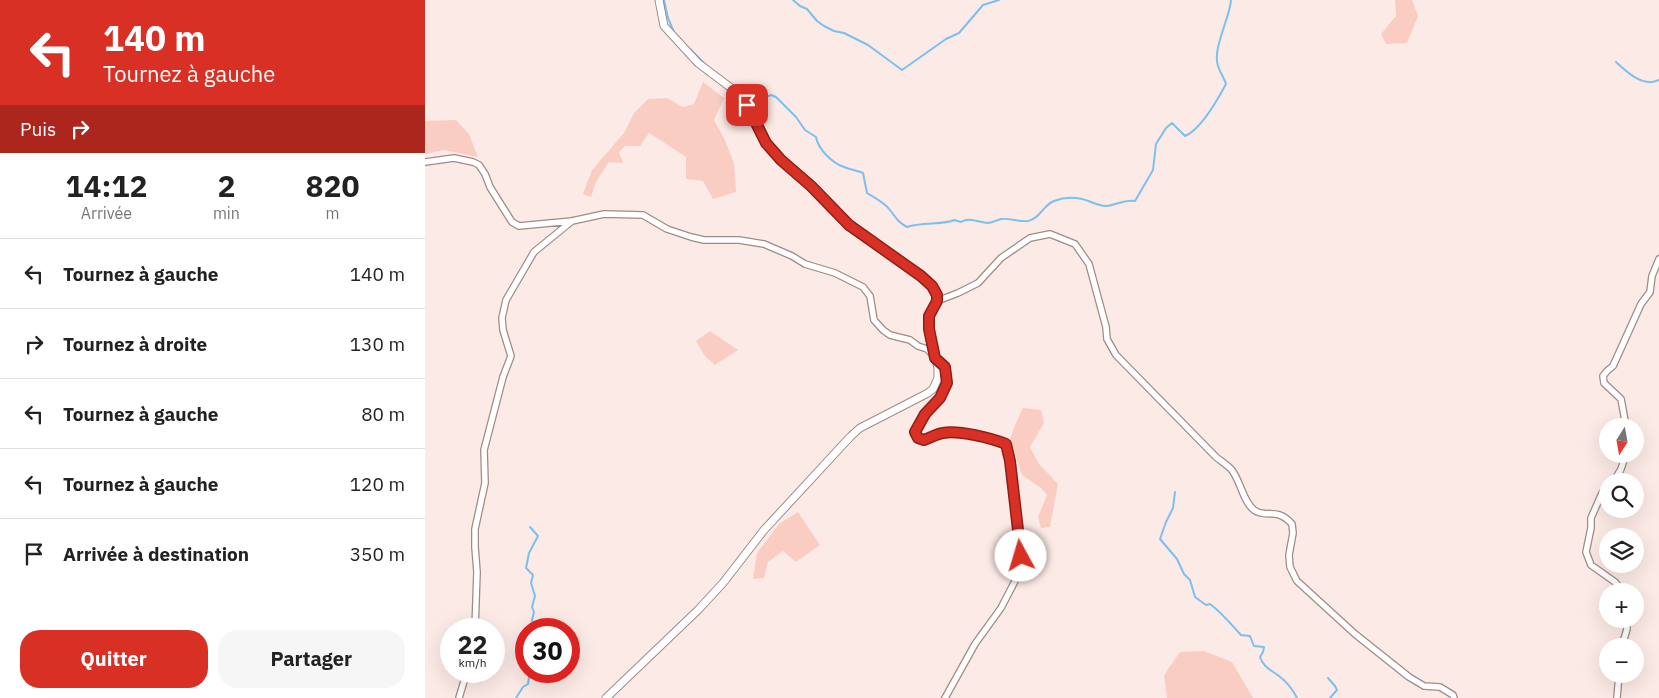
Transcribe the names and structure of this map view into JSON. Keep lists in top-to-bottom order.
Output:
{
  "north": "bottom",
  "page": {
    "turn": ["140 m", "Tournez à gauche"],
    "then": "Puis",
    "eta": [
      "14:12",
      "Arrivée",
      "2",
      "min",
      "820",
      "m"
    ],
    "list": [
      {
        "name": "Tournez à gauche",
        "value": "140 m"
      },
      {
        "name": "Tournez à droite",
        "value": "130 m"
      },
      {
        "name": "Tournez à gauche",
        "value": "80 m"
      },
      {
        "name": "Tournez à gauche",
        "value": "120 m"
      },
      {
        "name": "Arrivée à destination",
        "value": "350 m"
      }
    ],
    "map_buttons": ["+", "−"],
    "speed": "22 km/h",
    "limit": "30",
    "buttons": ["Quitter", "Partager"]
  }
}
